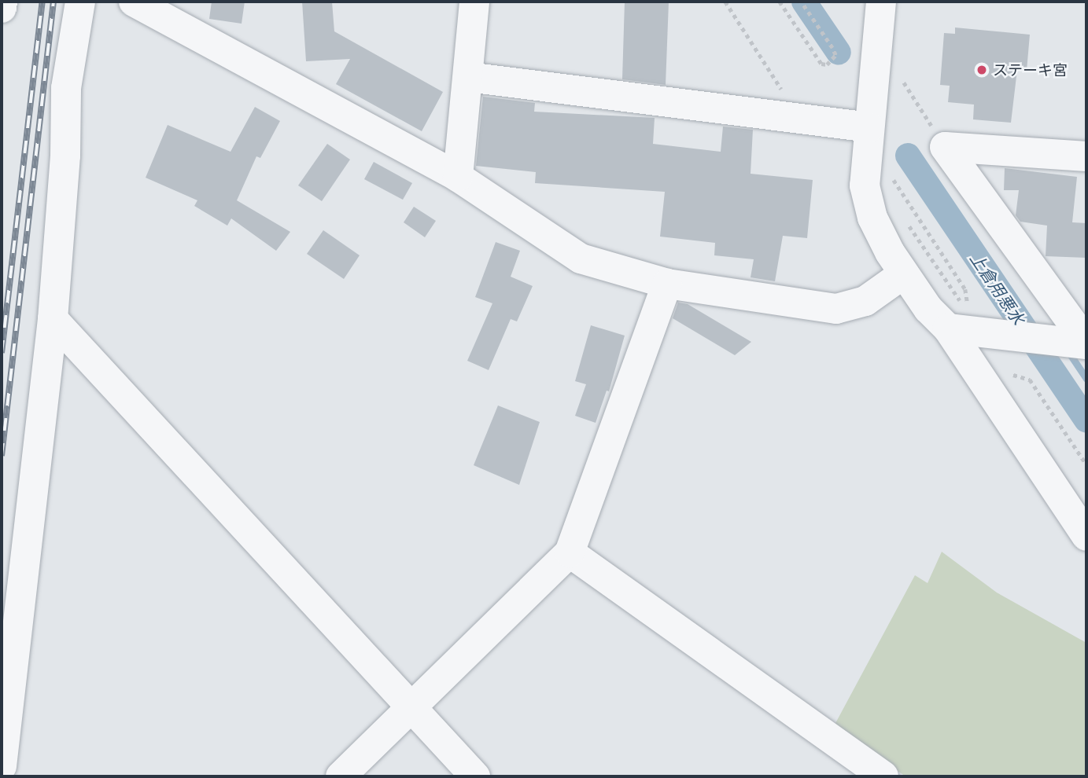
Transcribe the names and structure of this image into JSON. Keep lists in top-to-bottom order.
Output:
{
  "water": ["上倉用悪水"],
  "places": ["ステーキ宮"]
}
